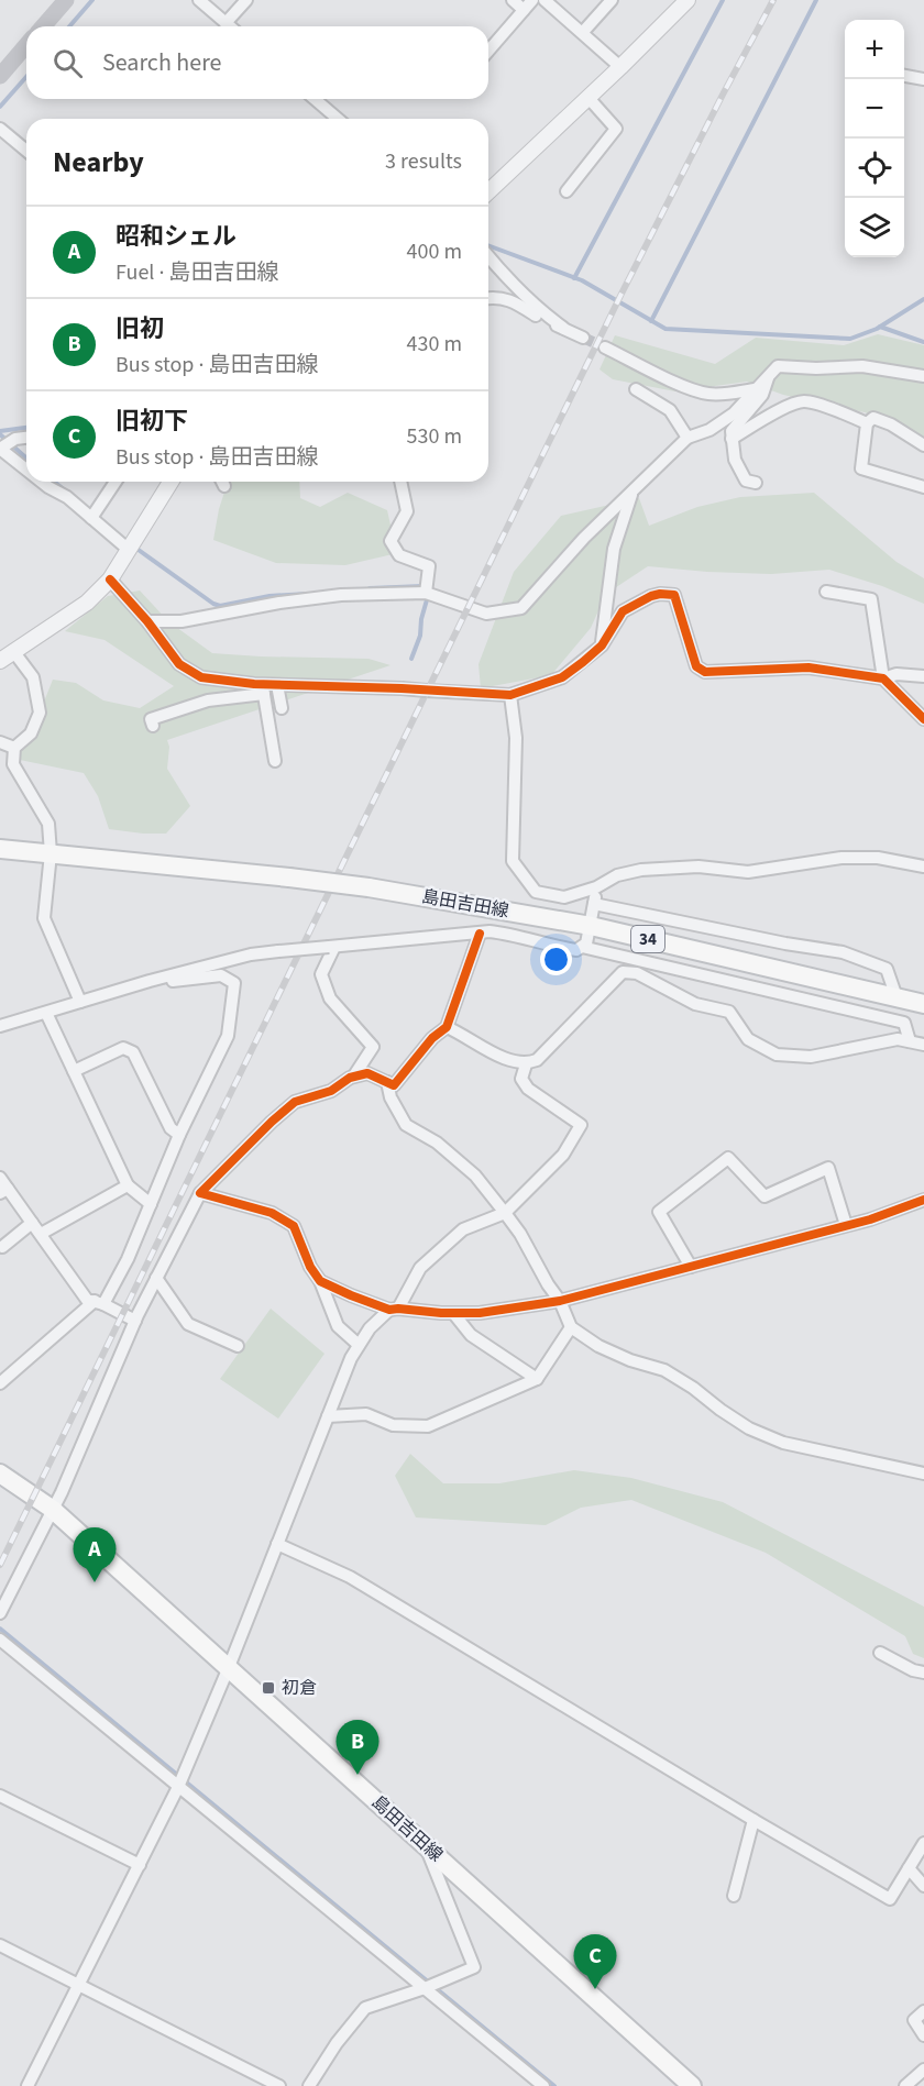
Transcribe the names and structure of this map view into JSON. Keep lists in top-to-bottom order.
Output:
{
  "streets": {
    "main road": ["島田吉田線", "34"]
  },
  "places": {
    "transit": ["初倉"]
  },
  "page": {
    "map_buttons": ["+", "−"],
    "search": "Search here",
    "heading": ["Nearby", "3 results"],
    "list": [
      {
        "mark": "A",
        "name": "昭和シェル",
        "note": "Fuel · 島田吉田線",
        "value": "400 m"
      },
      {
        "mark": "B",
        "name": "旧初",
        "note": "Bus stop · 島田吉田線",
        "value": "430 m"
      },
      {
        "mark": "C",
        "name": "旧初下",
        "note": "Bus stop · 島田吉田線",
        "value": "530 m"
      }
    ],
    "pins": ["A", "B", "C"]
  }
}
